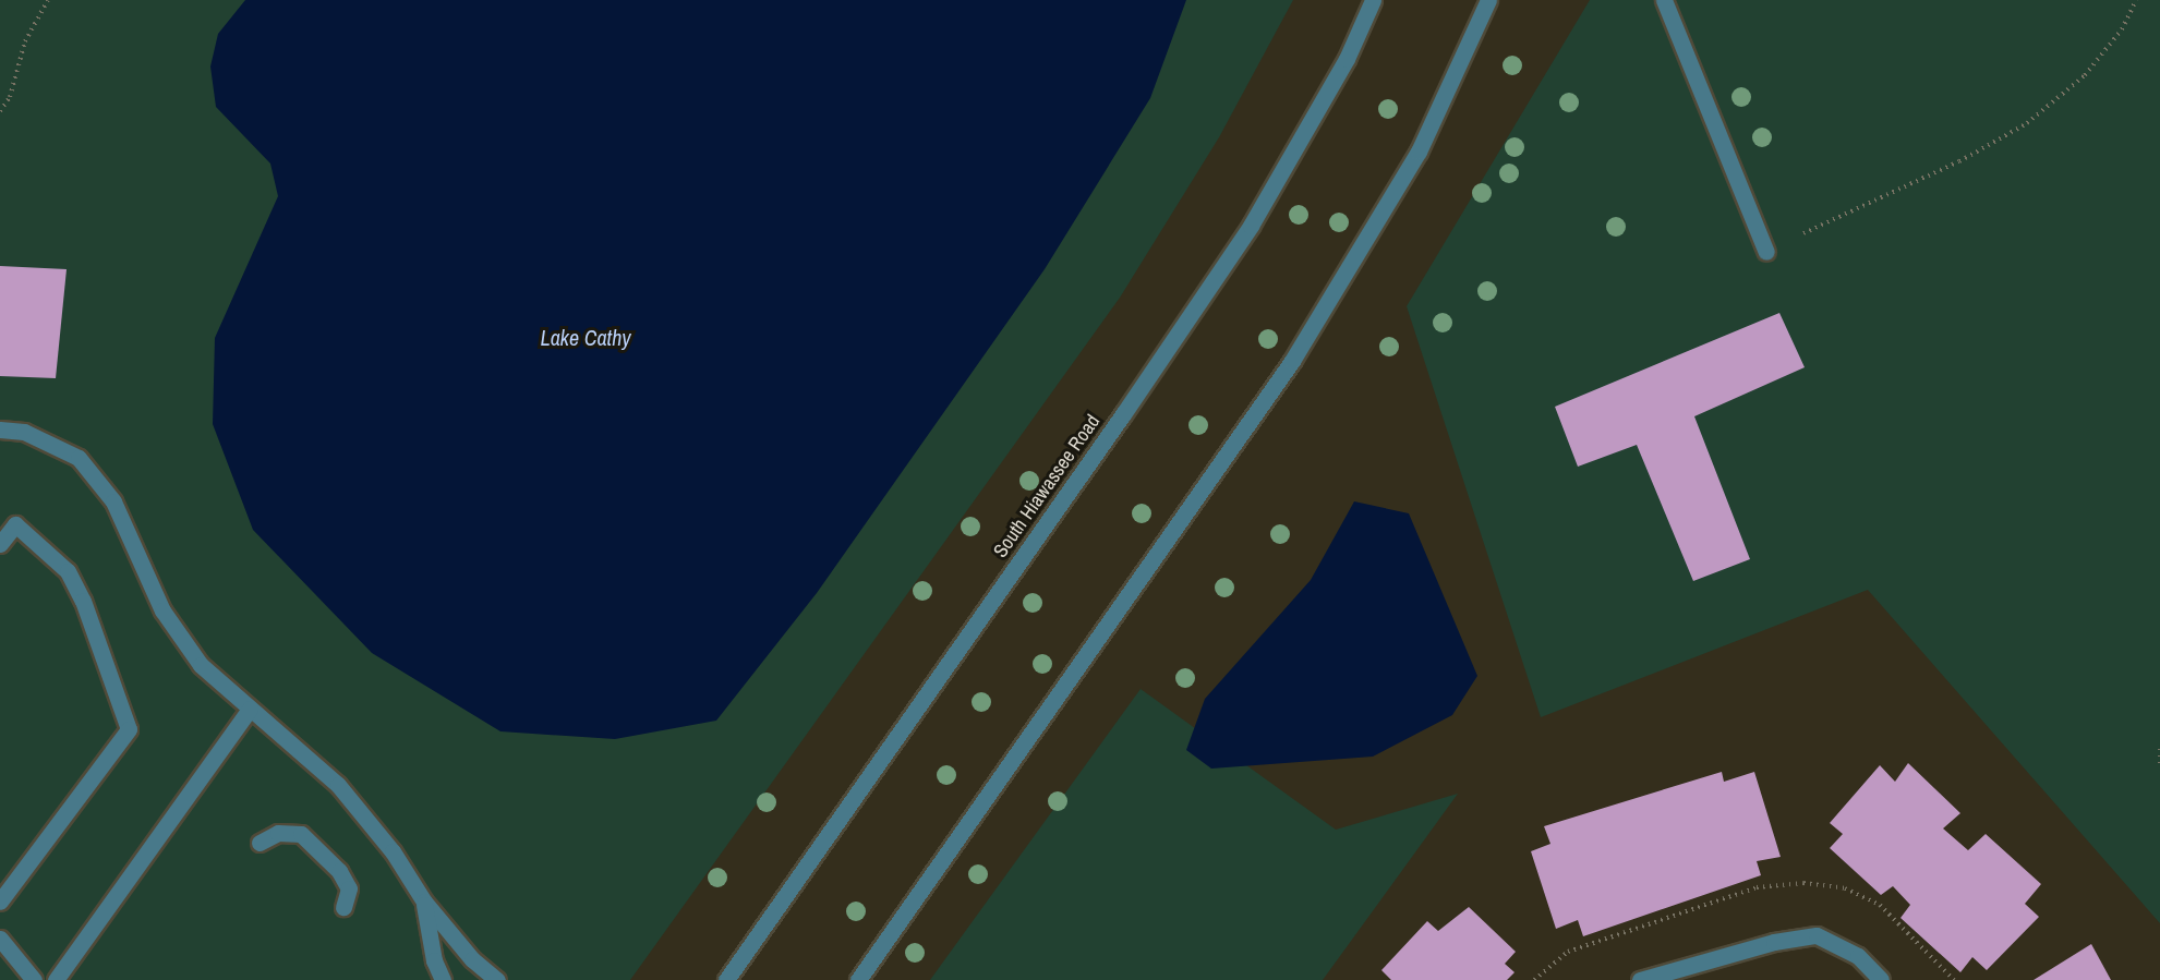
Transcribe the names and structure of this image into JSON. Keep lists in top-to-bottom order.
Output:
{
  "streets": {
    "street": ["South Hiawassee Road"]
  },
  "water": ["Lake Cathy"]
}
